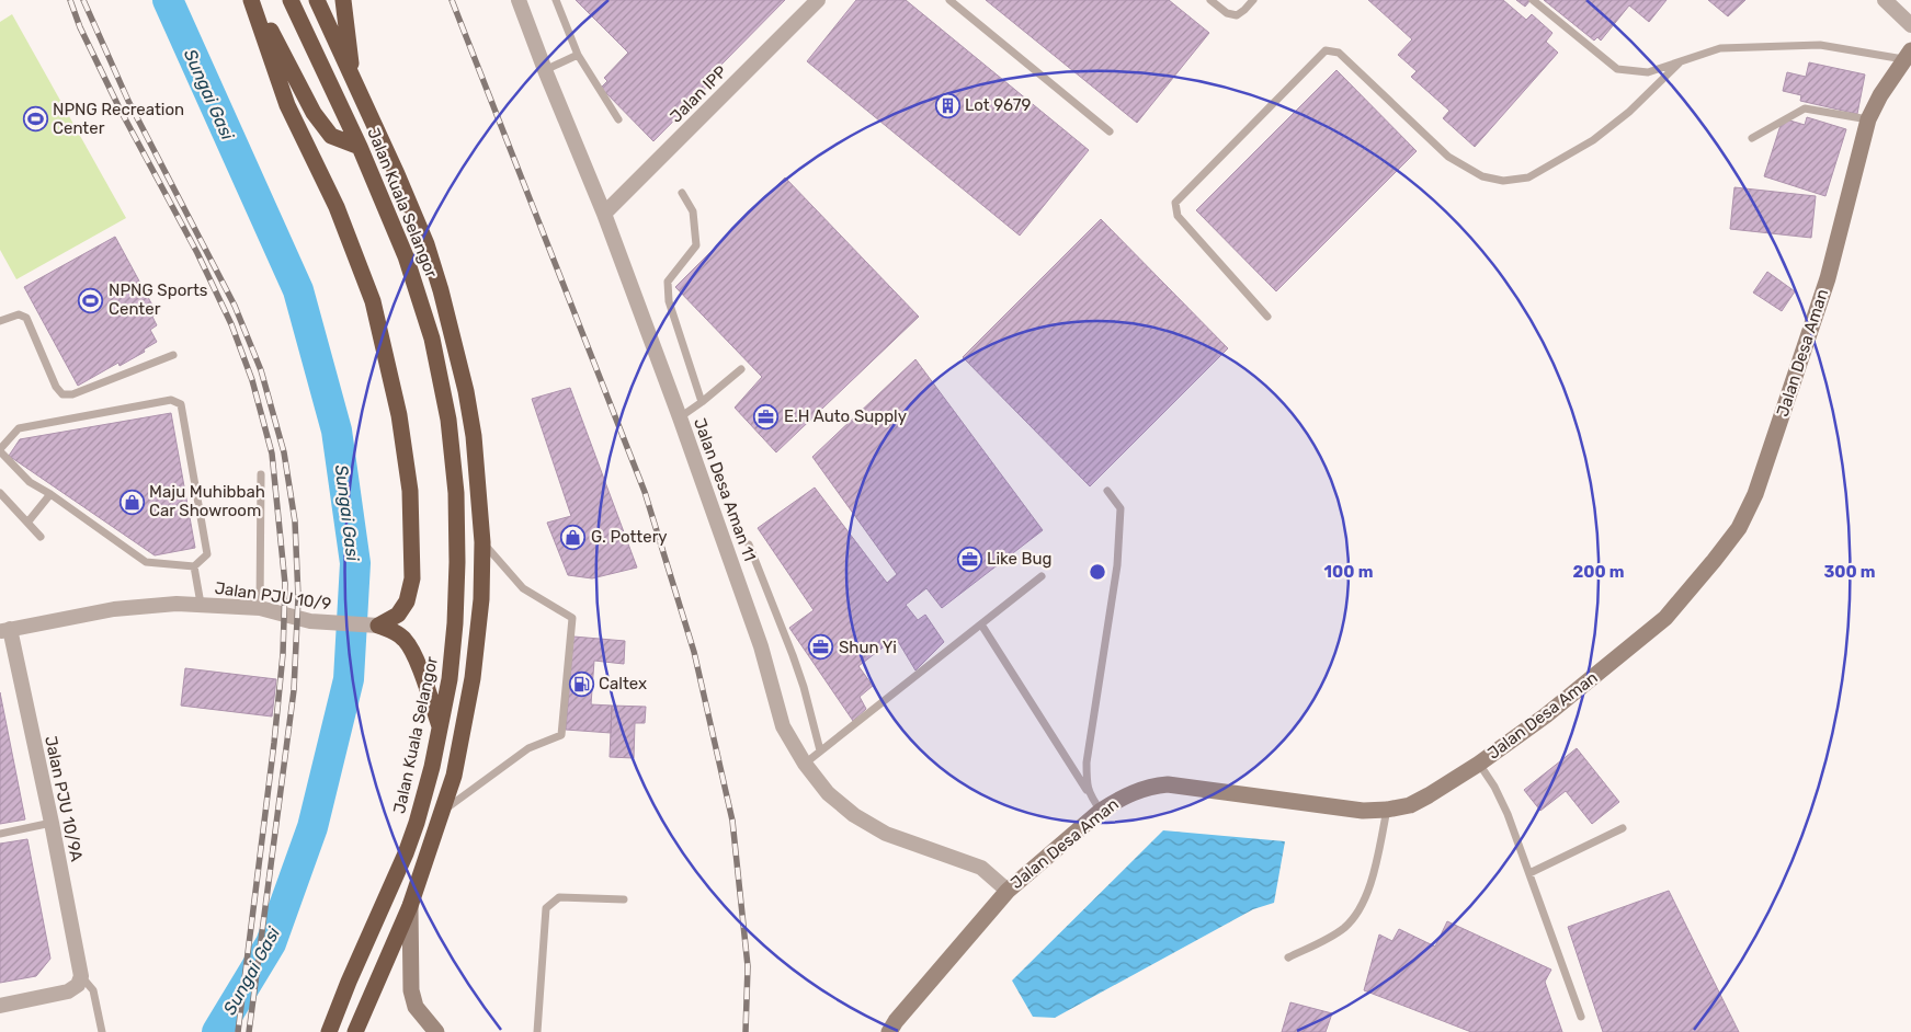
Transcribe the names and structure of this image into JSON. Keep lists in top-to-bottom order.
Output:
{
  "streets": {
    "highway": ["Jalan Kuala Selangor"],
    "street": [
      "Jalan IPP",
      "Jalan Desa Aman",
      "Jalan Desa Aman 11",
      "Jalan PJU 10/9",
      "Jalan PJU 10/9A"
    ]
  },
  "crossings": [
    ["Jalan IPP", "Jalan Desa Aman 11"],
    ["Jalan Desa Aman", "Jalan Desa Aman 11"],
    ["Jalan PJU 10/9", "Jalan PJU 10/9A"]
  ],
  "water": ["Sungai Gasi"],
  "places": {
    "building": ["Lot 9679"],
    "sports": ["NPNG Recreation Center", "NPNG Sports Center"],
    "office": ["E.H Auto Supply", "Like Bug", "Shun Yi"],
    "shop": ["Maju Muhibbah Car Showroom", "G. Pottery"],
    "fuel station": ["Caltex"]
  },
  "rings": ["100 m", "200 m", "300 m"]
}
